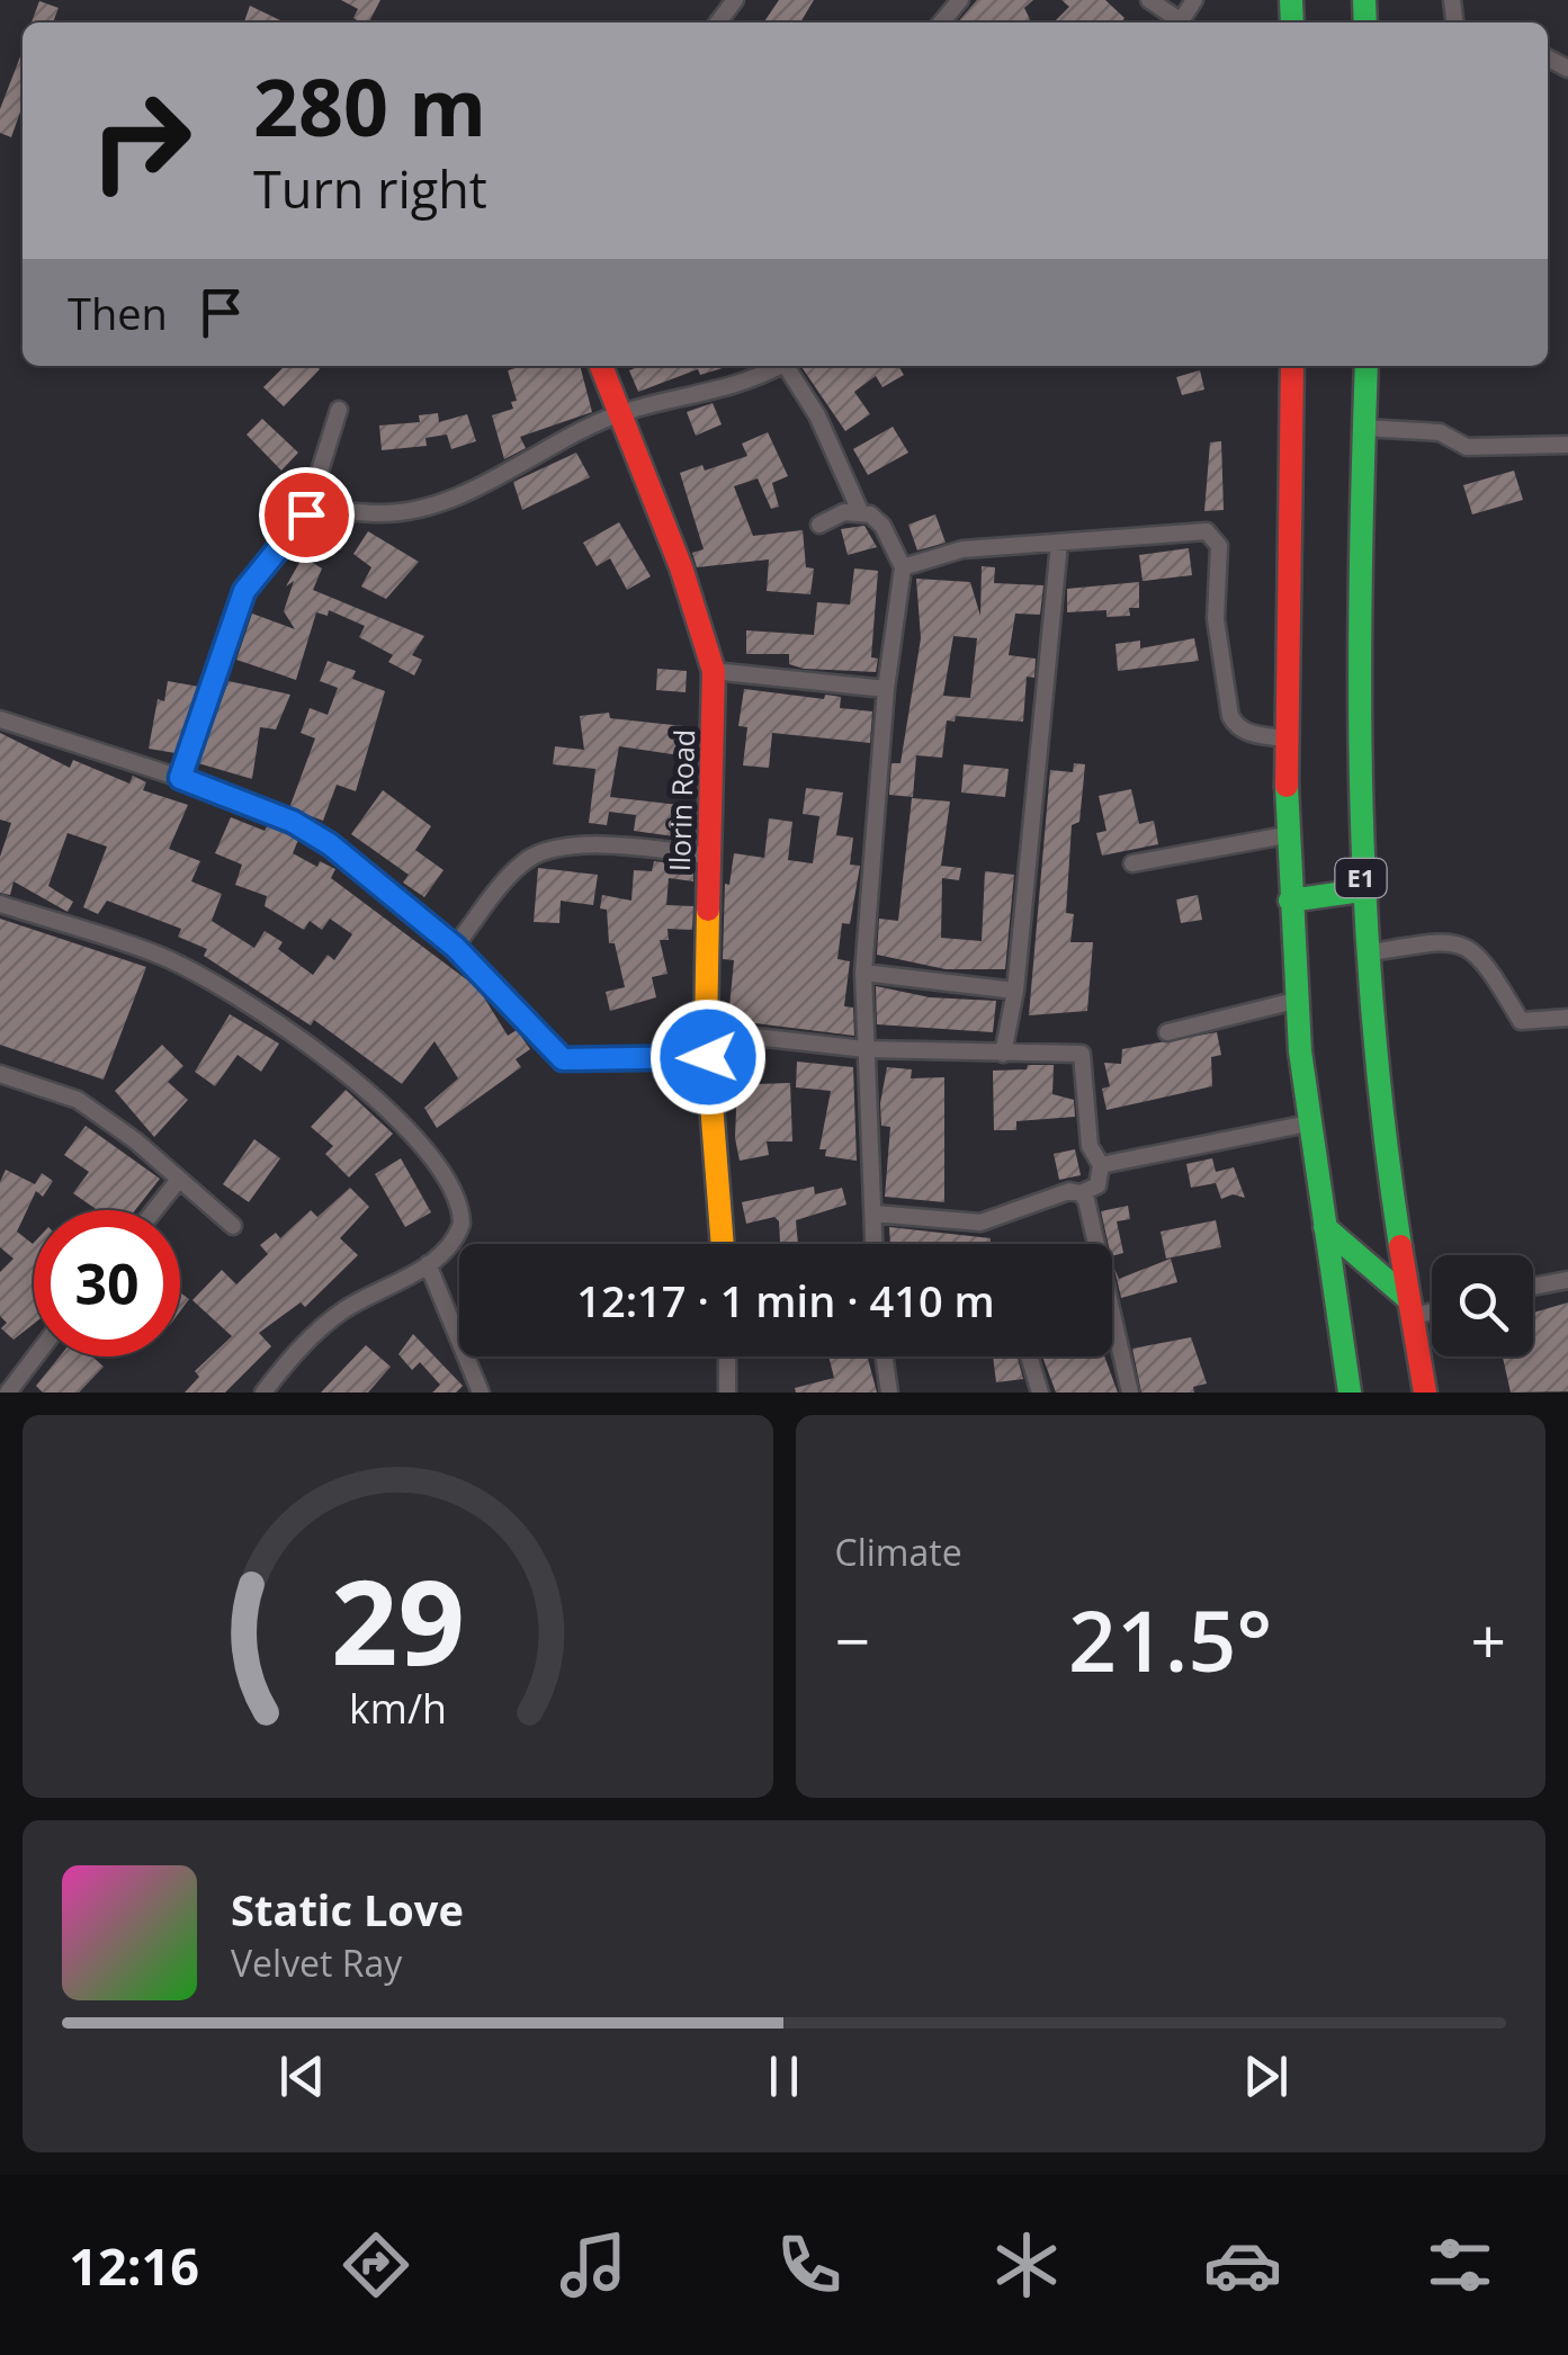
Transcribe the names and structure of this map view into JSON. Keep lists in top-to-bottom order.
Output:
{
  "streets": {
    "main road": ["Ilorin Road", "E1"]
  },
  "page": {
    "turn": ["280 m", "Turn right"],
    "then": "Then",
    "limit": "30",
    "trip": "12:17 · 1 min · 410 m",
    "tile": "Climate",
    "heat": ["−", "21.5°", "+"],
    "song": ["Static Love", "Velvet Ray"],
    "tabs": "12:16",
    "gauge": ["29", "km/h"]
  }
}
